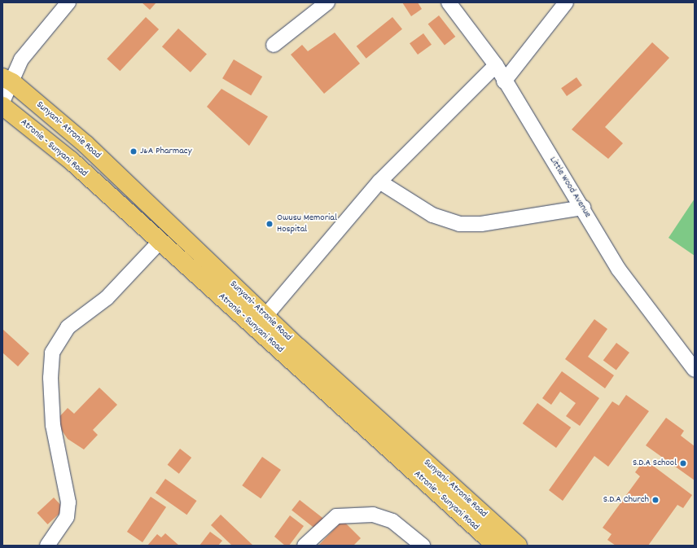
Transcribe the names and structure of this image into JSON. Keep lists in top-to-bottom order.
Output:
{
  "streets": {
    "highway": ["Sunyani- Atronie Road", "Atronie - Sunyani Road"],
    "street": ["Little Wood Avenue"]
  },
  "places": [
    "J&A Pharmacy",
    "Owusu Memorial Hospital",
    "S.D.A School",
    "S.D.A Church"
  ]
}
